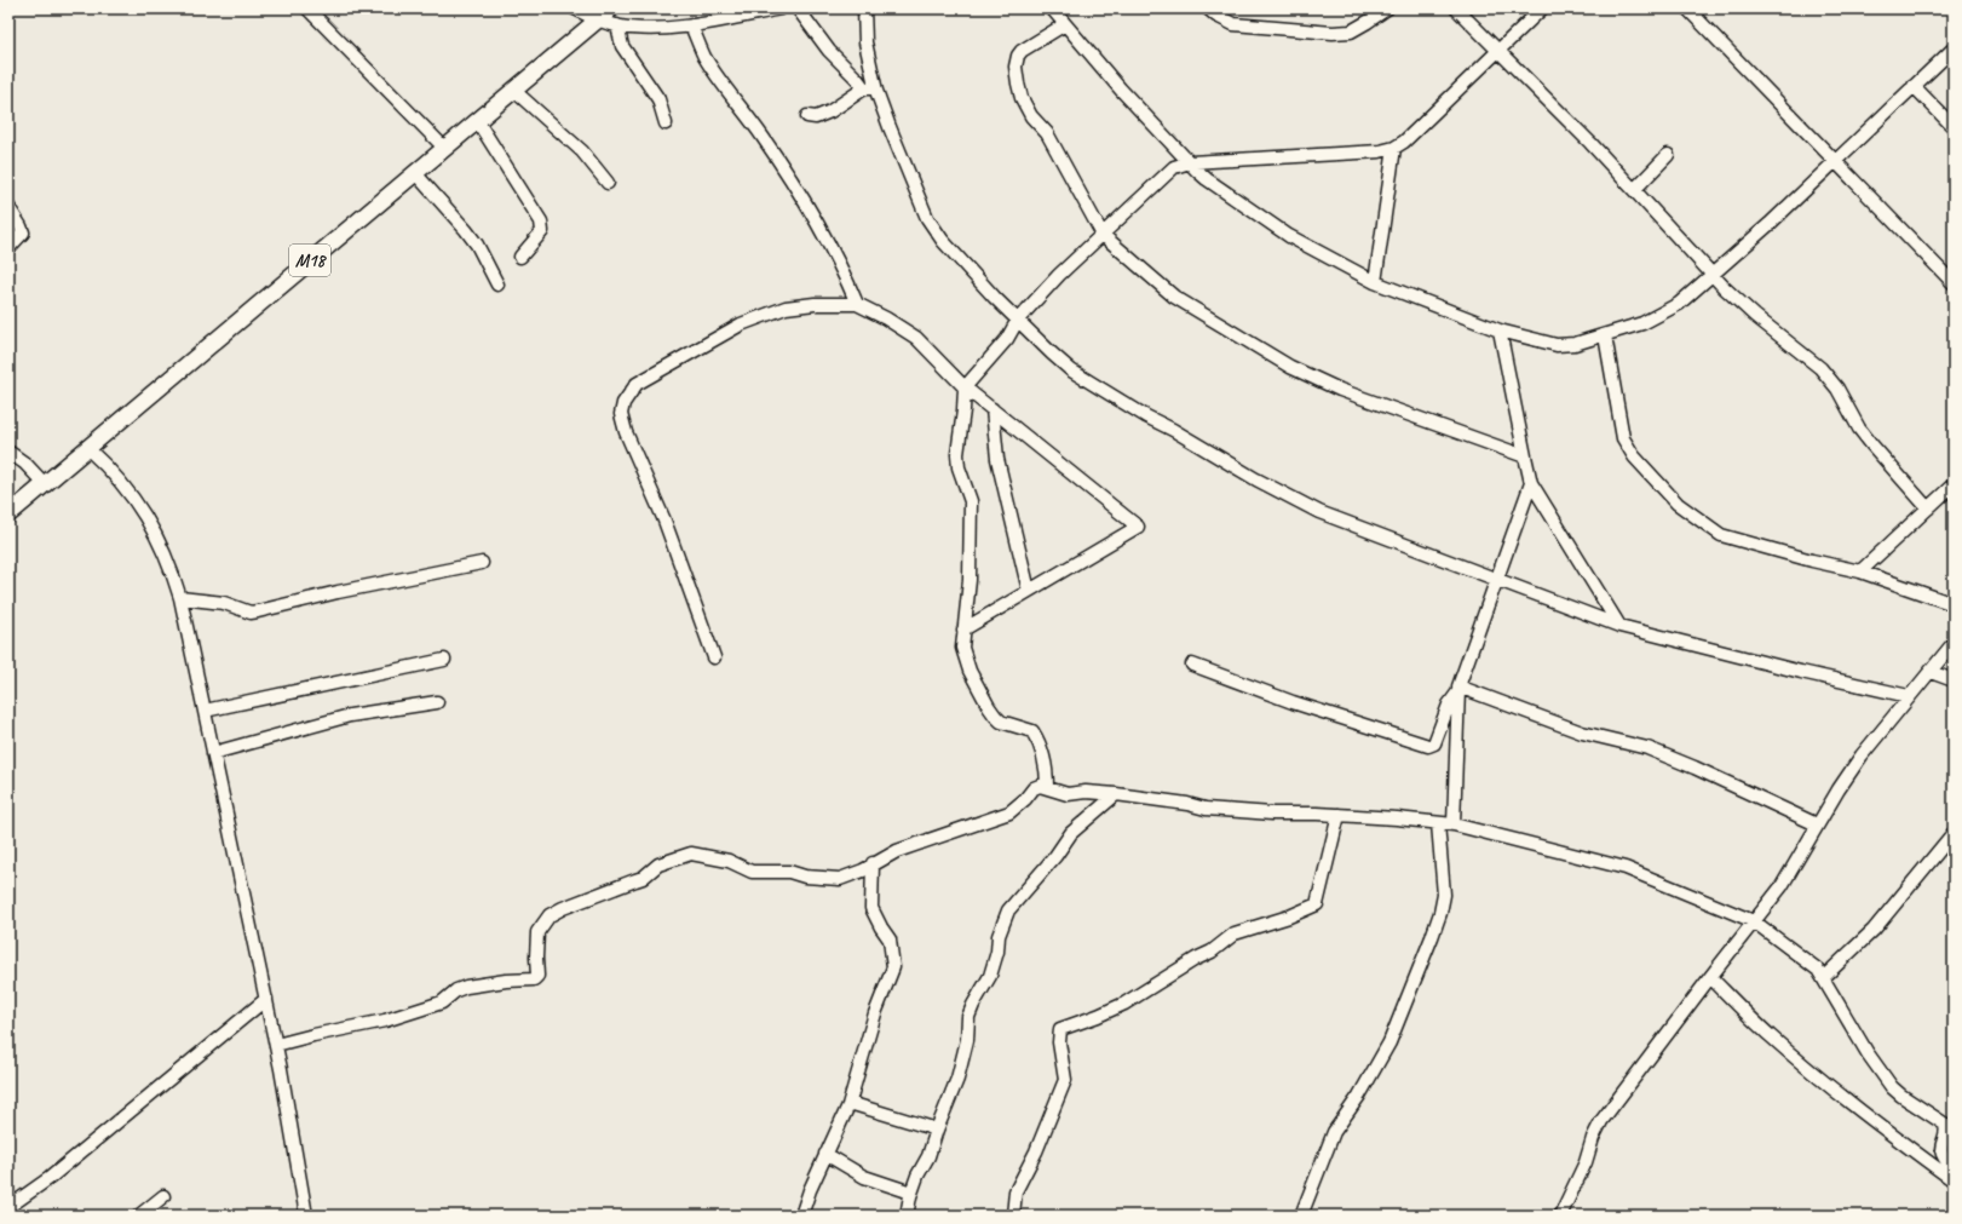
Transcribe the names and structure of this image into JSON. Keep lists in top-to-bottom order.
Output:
{
  "streets": {
    "main road": ["M18"]
  }
}
